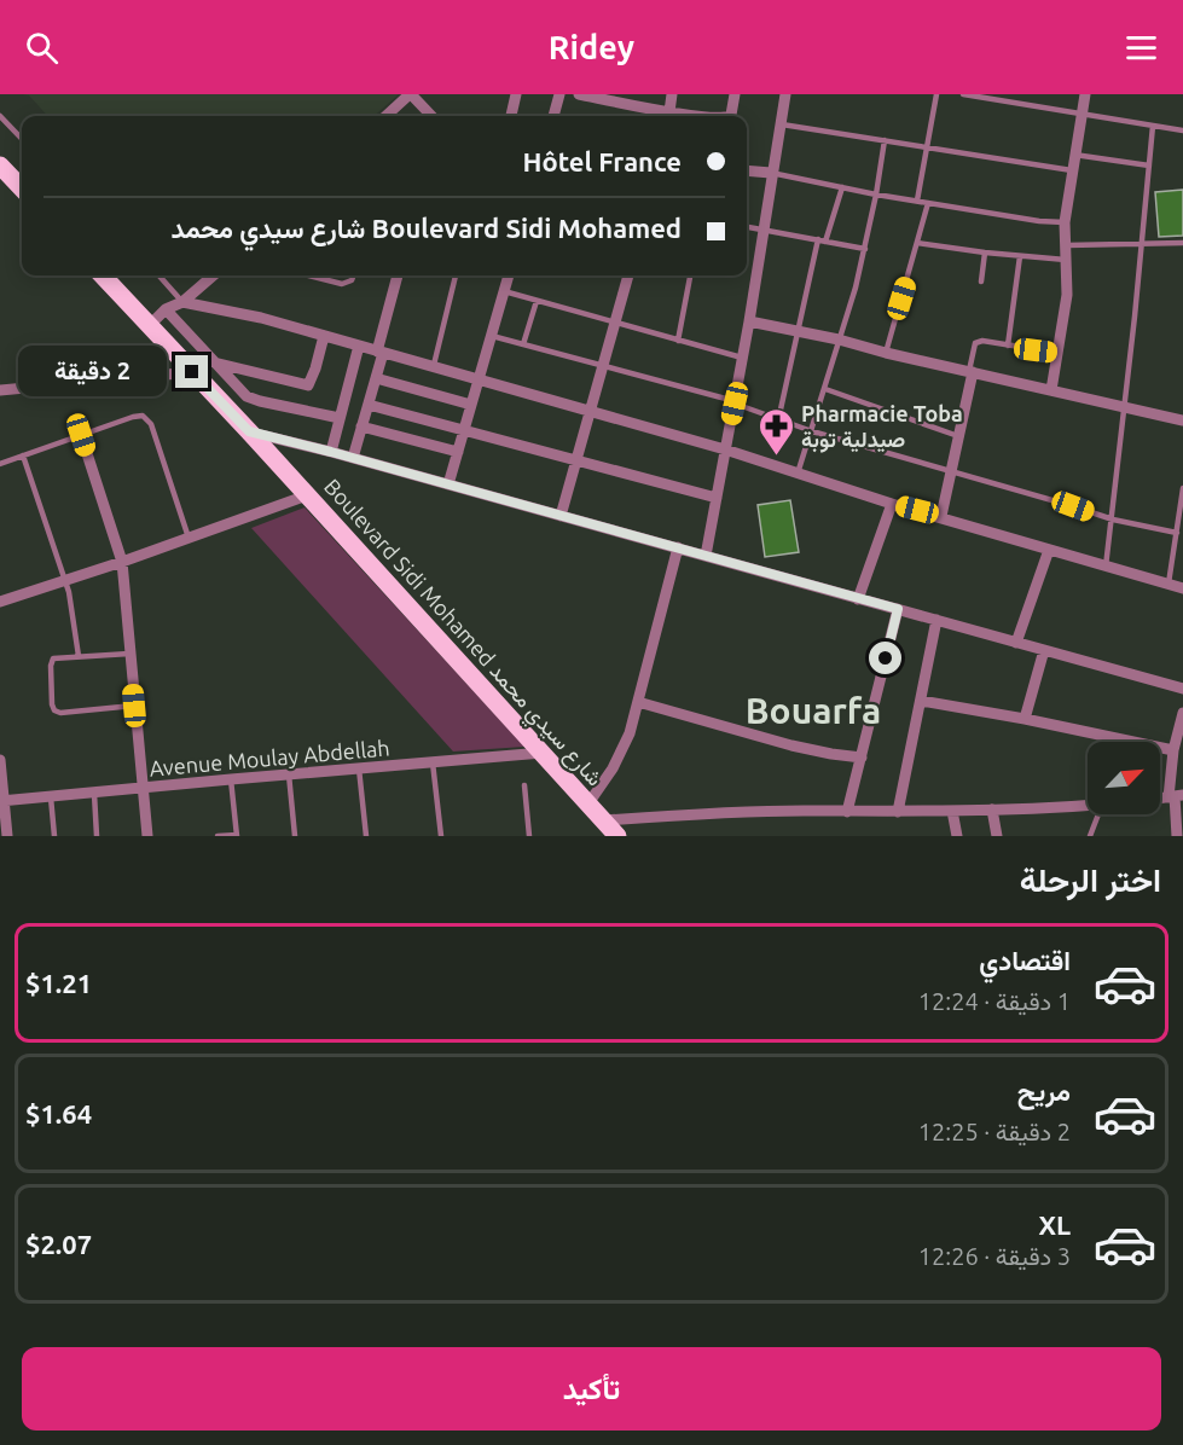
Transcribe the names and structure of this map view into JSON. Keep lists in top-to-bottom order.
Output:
{
  "streets": {
    "main road": ["Boulevard Sidi Mohamed شارع سيدي محمد"],
    "street": ["Avenue Moulay Abdellah"]
  },
  "crossings": [
    ["Boulevard Sidi Mohamed شارع سيدي محمد", "Avenue Moulay Abdellah"]
  ],
  "districts": ["Bouarfa"],
  "places": {
    "pharmacy": ["Pharmacie Toba صيدلية توبة"]
  },
  "north": "top right",
  "page": {
    "header": "Ridey",
    "banner": ["Hôtel France", "Boulevard Sidi Mohamed شارع سيدي محمد"],
    "bubble": "2 دقيقة",
    "heading": "اختر الرحلة",
    "list": [
      {
        "name": "اقتصادي",
        "note": "1 دقيقة · 12:24",
        "value": "$1.21"
      },
      {
        "name": "مريح",
        "note": "2 دقيقة · 12:25",
        "value": "$1.64"
      },
      {
        "name": "XL",
        "note": "3 دقيقة · 12:26",
        "value": "$2.07"
      }
    ],
    "buttons": "تأكيد"
  }
}
